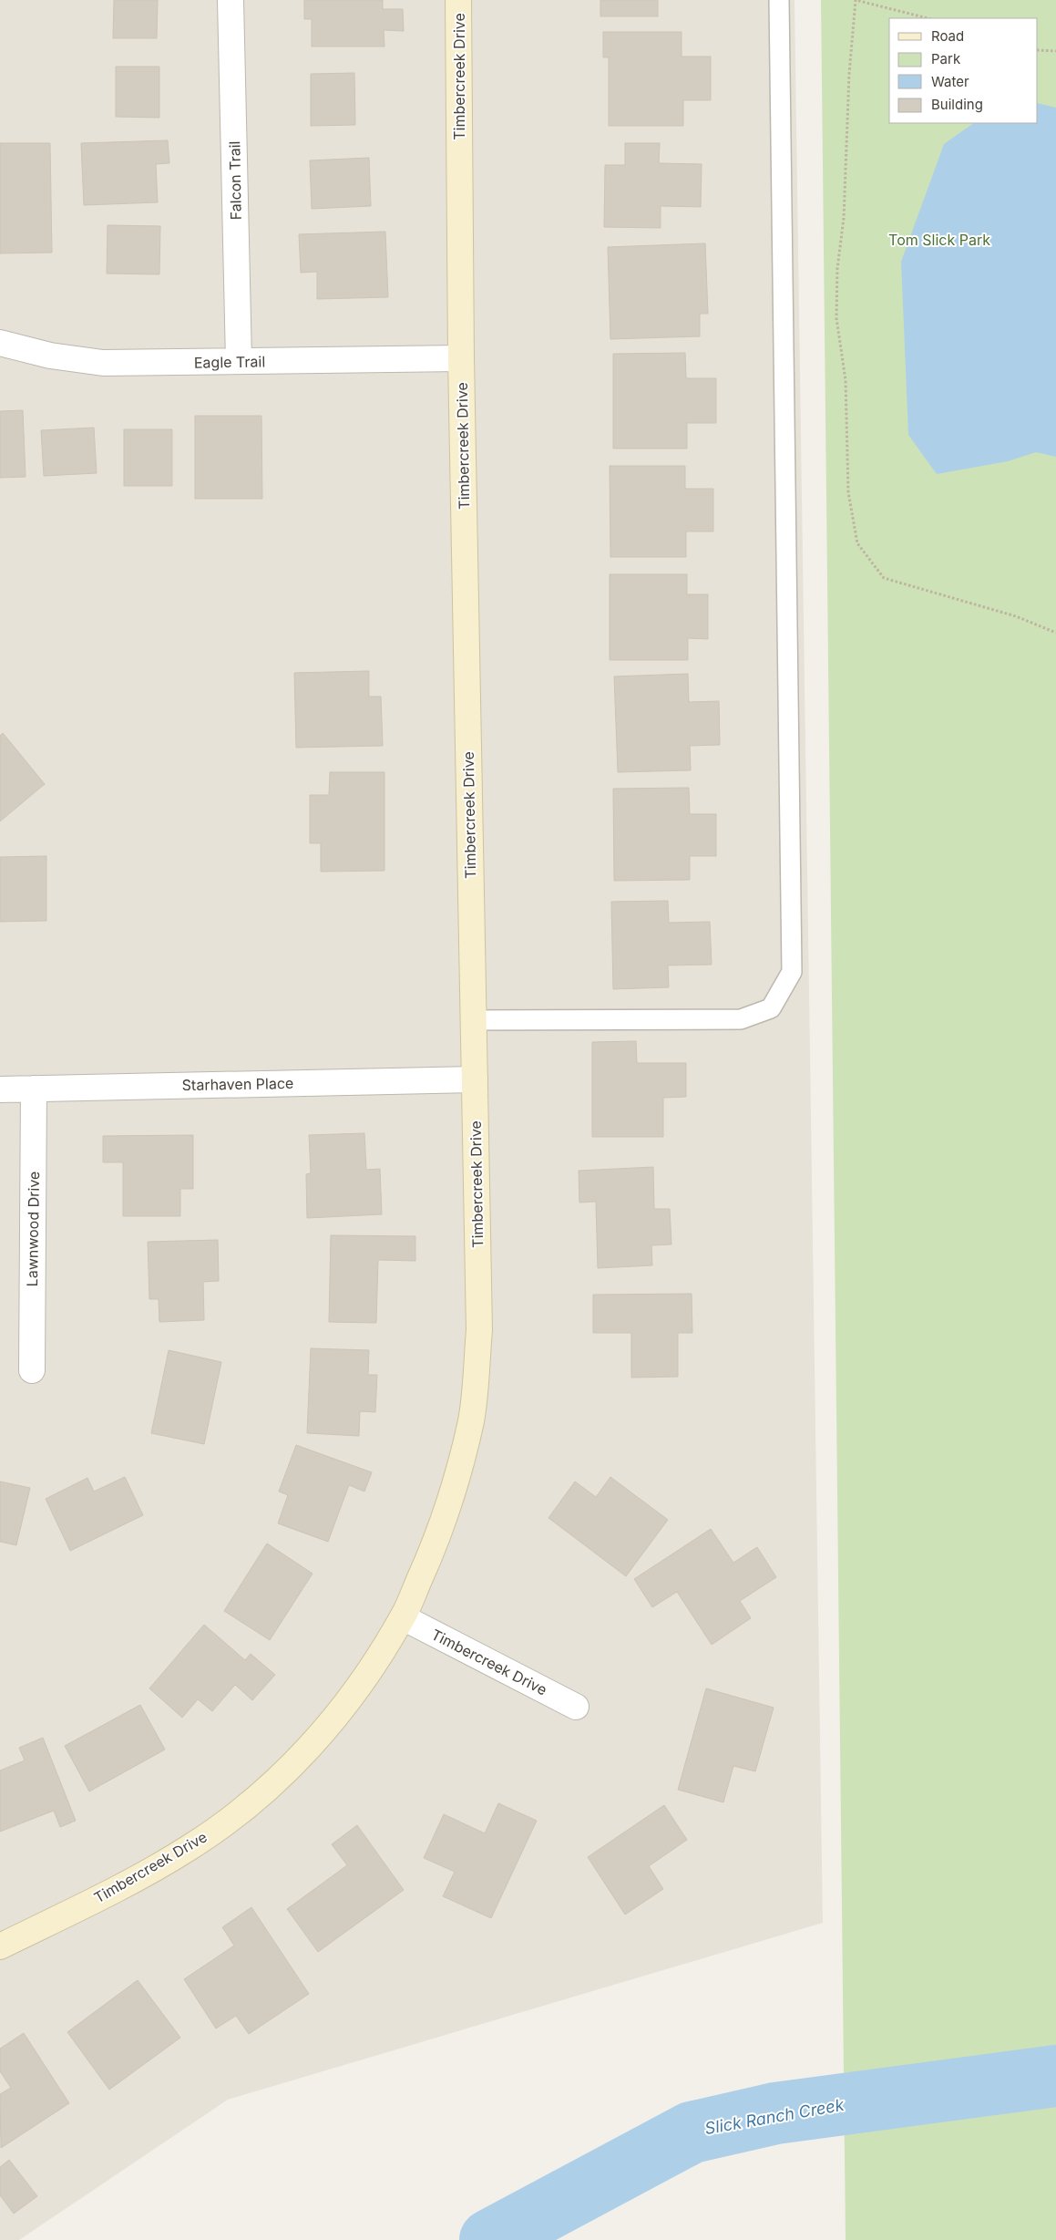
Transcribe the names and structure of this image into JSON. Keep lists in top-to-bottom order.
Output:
{
  "streets": {
    "street": [
      "Timbercreek Drive",
      "Falcon Trail",
      "Eagle Trail",
      "Starhaven Place",
      "Lawnwood Drive"
    ]
  },
  "crossings": [
    ["Timbercreek Drive", "Eagle Trail"],
    ["Timbercreek Drive", "Starhaven Place"],
    ["Falcon Trail", "Eagle Trail"],
    ["Starhaven Place", "Lawnwood Drive"]
  ],
  "water": ["Slick Ranch Creek"],
  "parks": ["Tom Slick Park"],
  "legend": [
    "Road",
    "Park",
    "Water",
    "Building"
  ]
}
